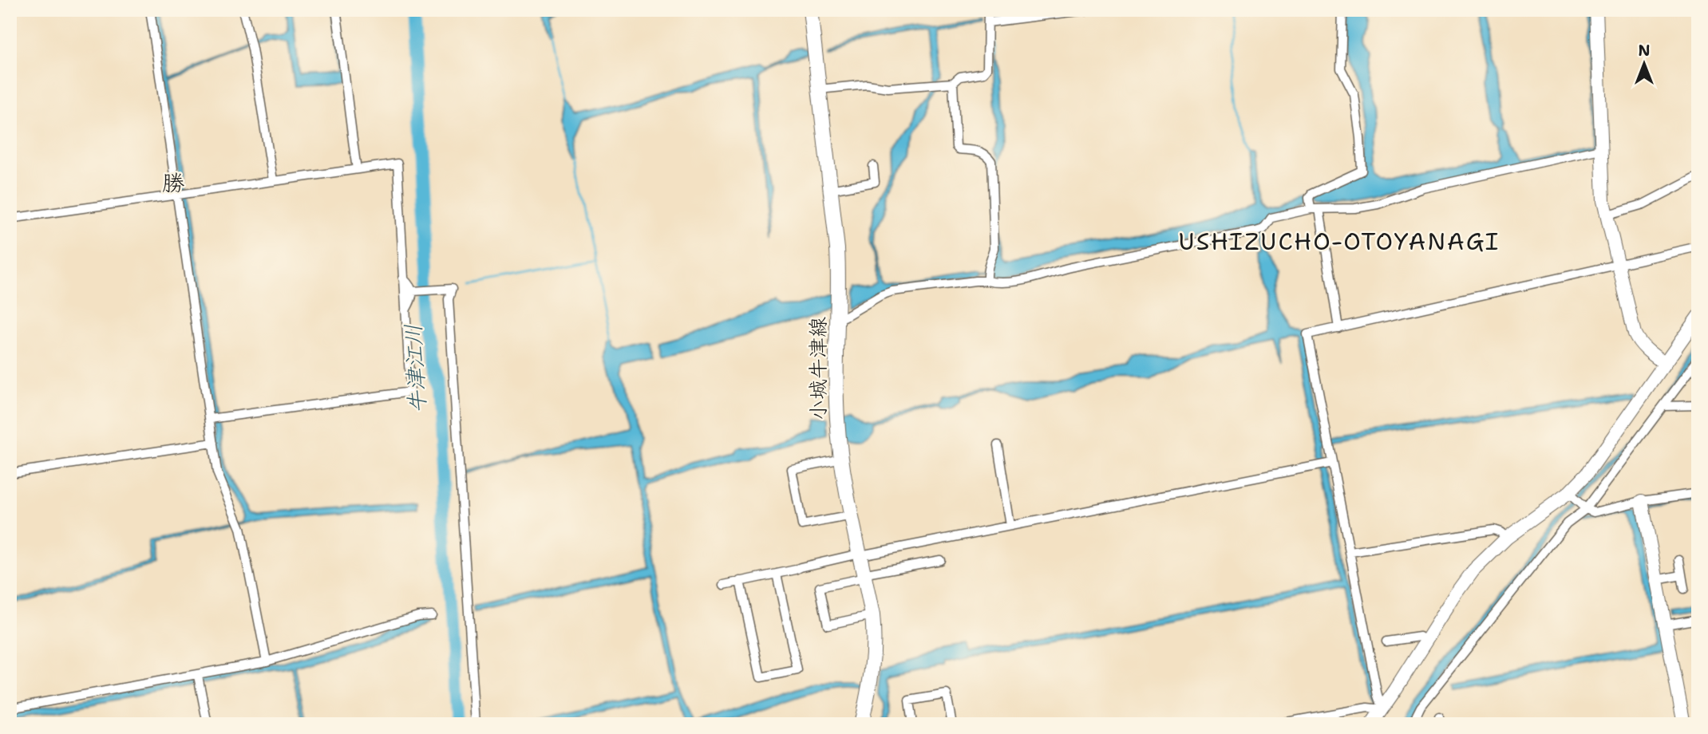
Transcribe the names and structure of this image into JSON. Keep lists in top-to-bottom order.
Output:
{
  "streets": {
    "main road": ["小城牛津線"]
  },
  "districts": ["勝", "USHIZUCHO-OTOYANAGI"],
  "water": ["牛津江川"],
  "north": "top"
}
